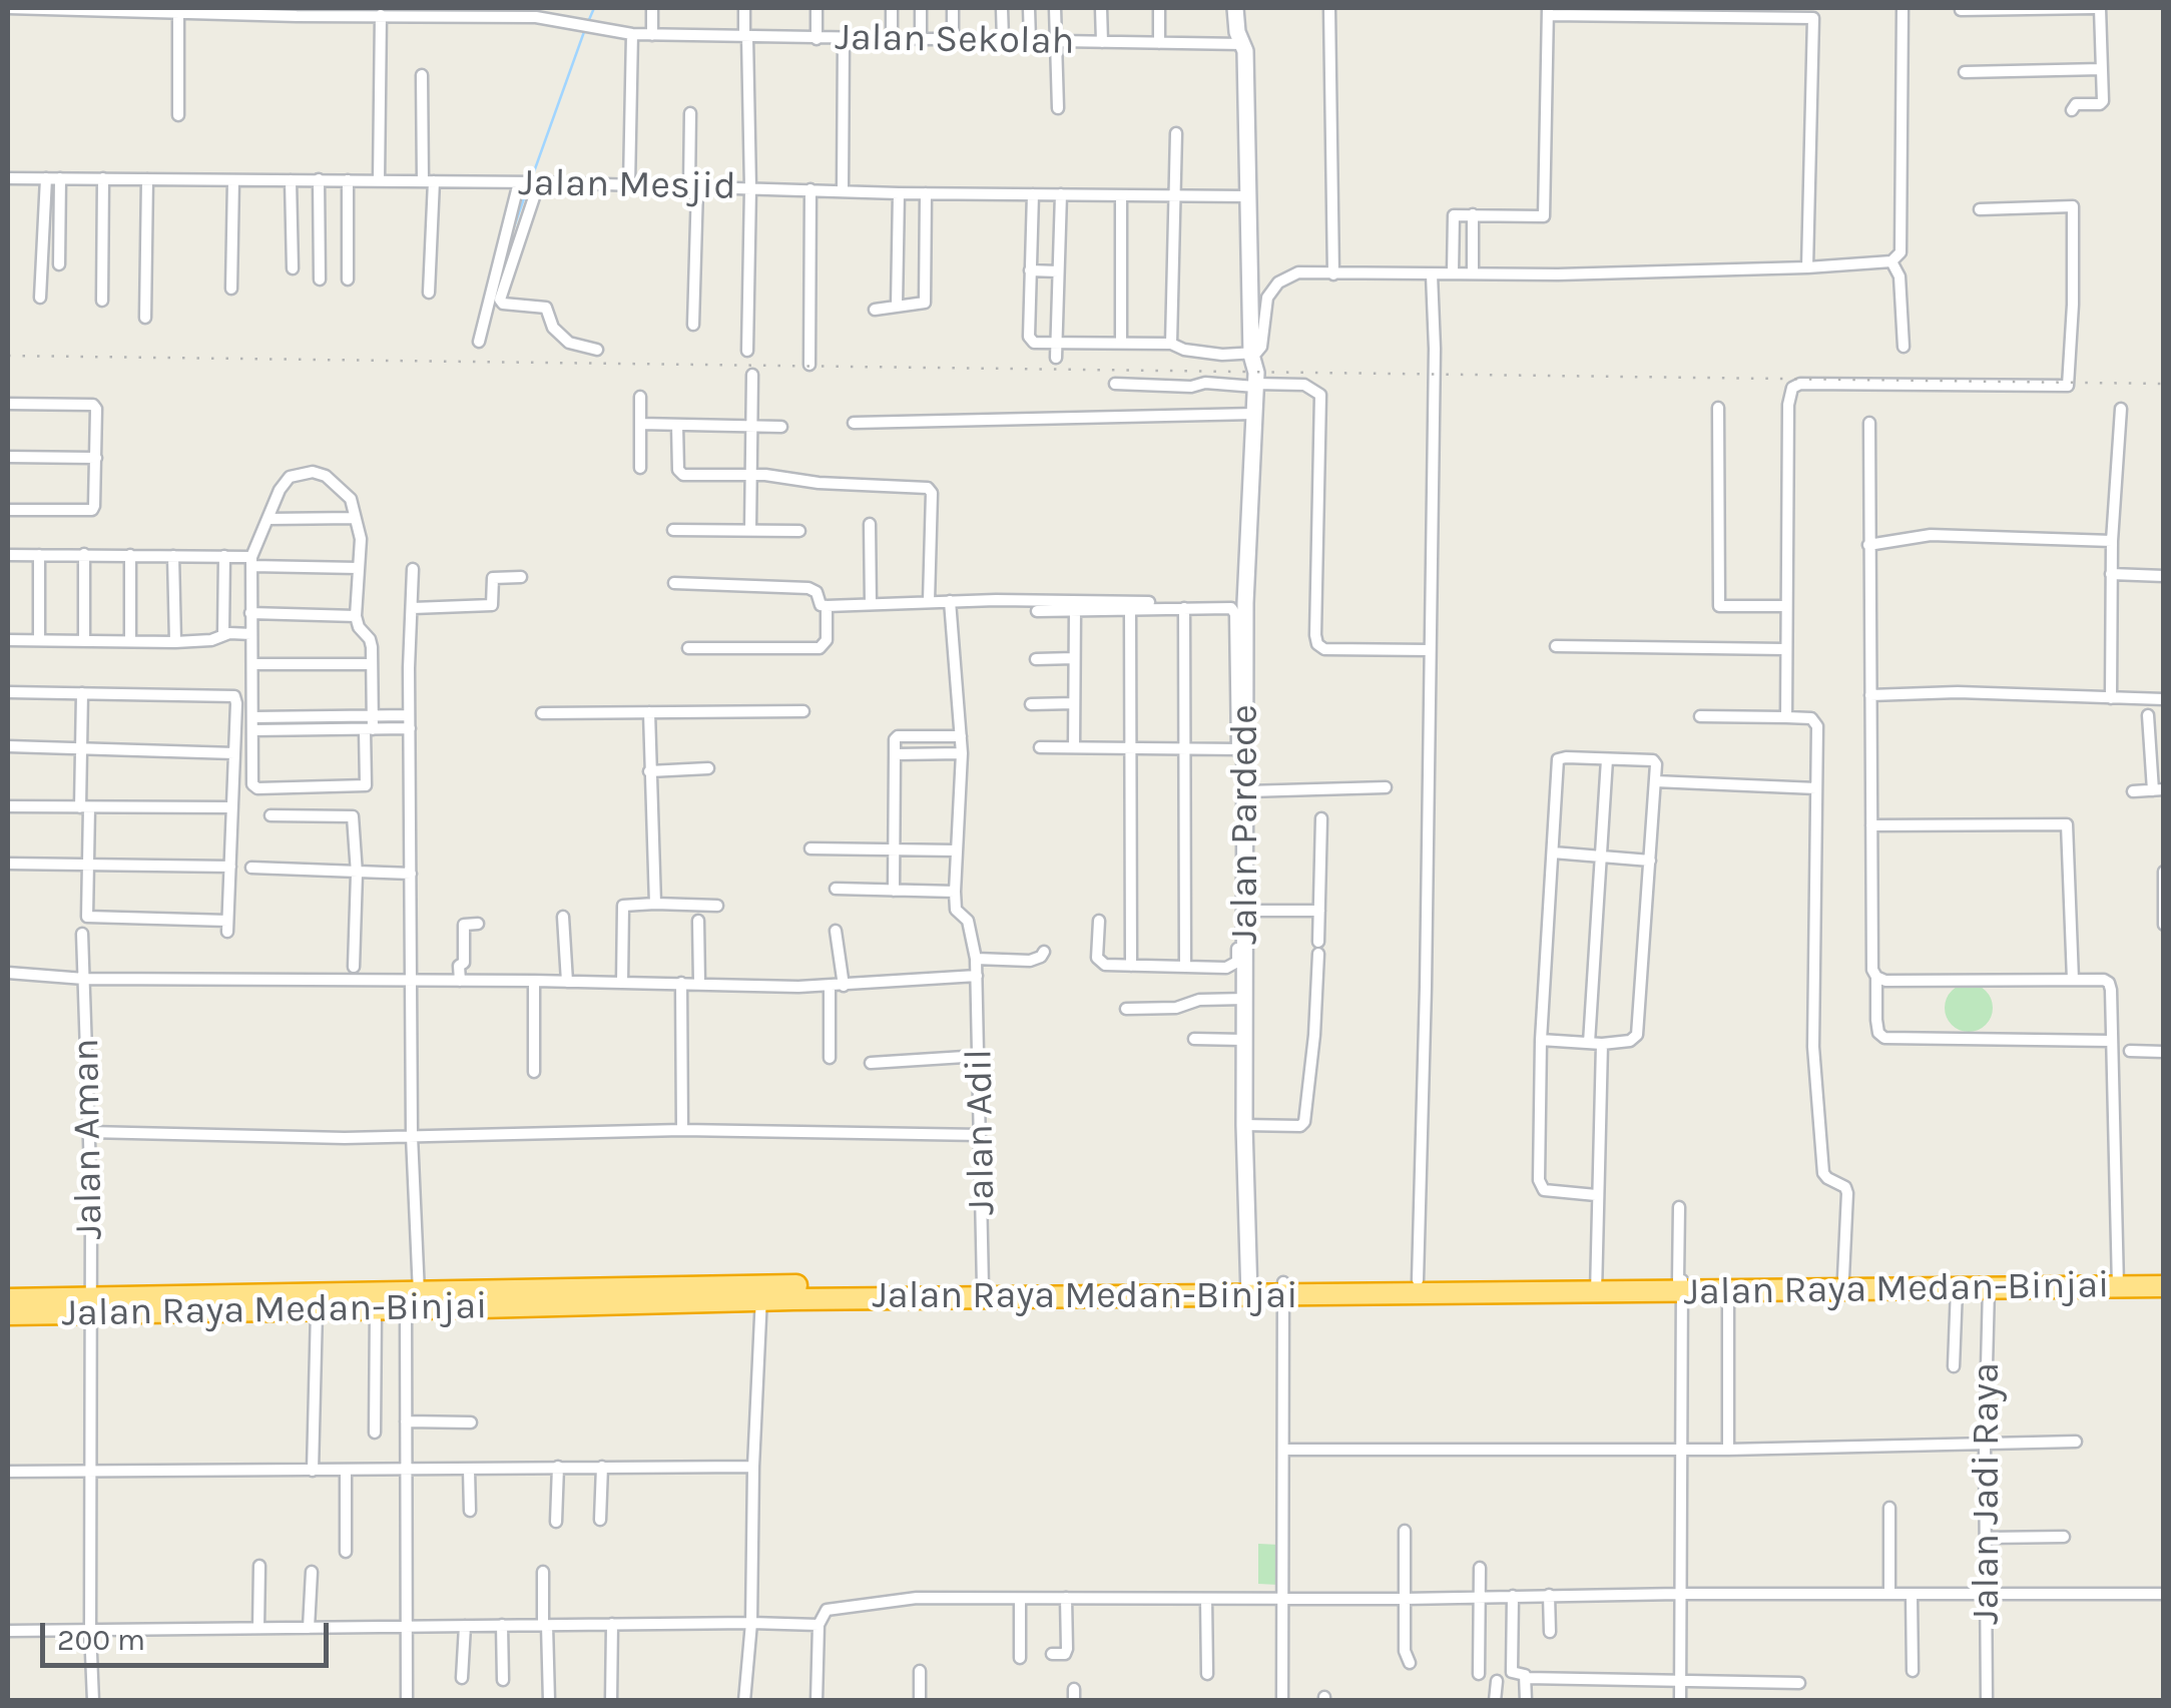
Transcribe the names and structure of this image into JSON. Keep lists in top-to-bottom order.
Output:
{
  "streets": {
    "highway": ["Jalan Raya Medan-Binjai"],
    "street": [
      "Jalan Sekolah",
      "Jalan Mesjid",
      "Jalan Pardede",
      "Jalan Adil",
      "Jalan Aman",
      "Jalan Jadi Raya"
    ]
  },
  "crossings": [
    ["Jalan Sekolah", "Jalan Pardede"],
    ["Jalan Mesjid", "Jalan Pardede"],
    ["Jalan Pardede", "Jalan Raya Medan-Binjai"],
    ["Jalan Adil", "Jalan Raya Medan-Binjai"],
    ["Jalan Aman", "Jalan Raya Medan-Binjai"],
    ["Jalan Raya Medan-Binjai", "Jalan Jadi Raya"]
  ],
  "scale_bar": "200 m"
}
